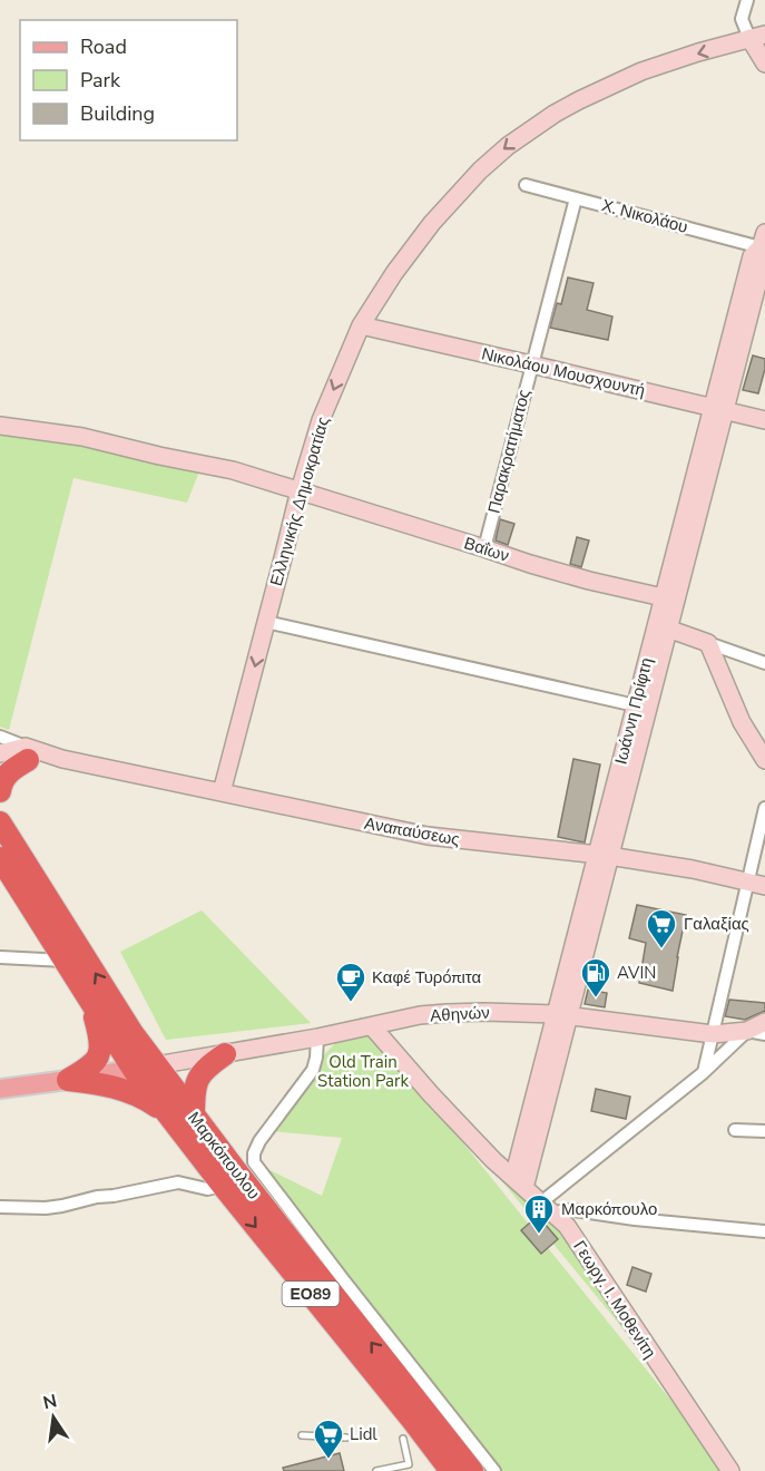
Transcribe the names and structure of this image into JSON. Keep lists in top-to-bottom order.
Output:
{
  "streets": {
    "highway": ["Μαρκόπουλου", "ΕΟ89"],
    "main road": [
      "Νικολάου Μουσχουντή",
      "Ελληνικής Δημοκρατίας",
      "Βαΐων",
      "Ιωάννη Πρίφτη",
      "Αναπαύσεως",
      "Αθηνών",
      "Γεωργ. Ι. Μοθενίτη"
    ],
    "street": ["Χ. Νικολάου", "Παρακρατήματος"]
  },
  "crossings": [
    ["Χ. Νικολάου", "Παρακρατήματος"],
    ["Χ. Νικολάου", "Ιωάννη Πρίφτη"],
    ["Νικολάου Μουσχουντή", "Παρακρατήματος"],
    ["Νικολάου Μουσχουντή", "Ελληνικής Δημοκρατίας"],
    ["Νικολάου Μουσχουντή", "Ιωάννη Πρίφτη"],
    ["Παρακρατήματος", "Βαΐων"],
    ["Ελληνικής Δημοκρατίας", "Βαΐων"],
    ["Ελληνικής Δημοκρατίας", "Αναπαύσεως"],
    ["Βαΐων", "Ιωάννη Πρίφτη"],
    ["Ιωάννη Πρίφτη", "Αναπαύσεως"],
    ["Ιωάννη Πρίφτη", "Αθηνών"],
    ["Ιωάννη Πρίφτη", "Γεωργ. Ι. Μοθενίτη"],
    ["Αθηνών", "Μαρκόπουλου"],
    ["Αθηνών", "ΕΟ89"],
    ["Αθηνών", "Γεωργ. Ι. Μοθενίτη"],
    ["Μαρκόπουλου", "ΕΟ89"]
  ],
  "one_way": ["Ελληνικής Δημοκρατίας"],
  "parks": ["Old Train Station Park"],
  "places": {
    "supermarket": ["Γαλαξίας", "Lidl"],
    "fuel station": ["AVIN"],
    "cafe": ["Καφέ Τυρóπιτα"],
    "building": ["Μαρκόπουλο"]
  },
  "legend": ["Road", "Park", "Building"],
  "north": "top"
}
